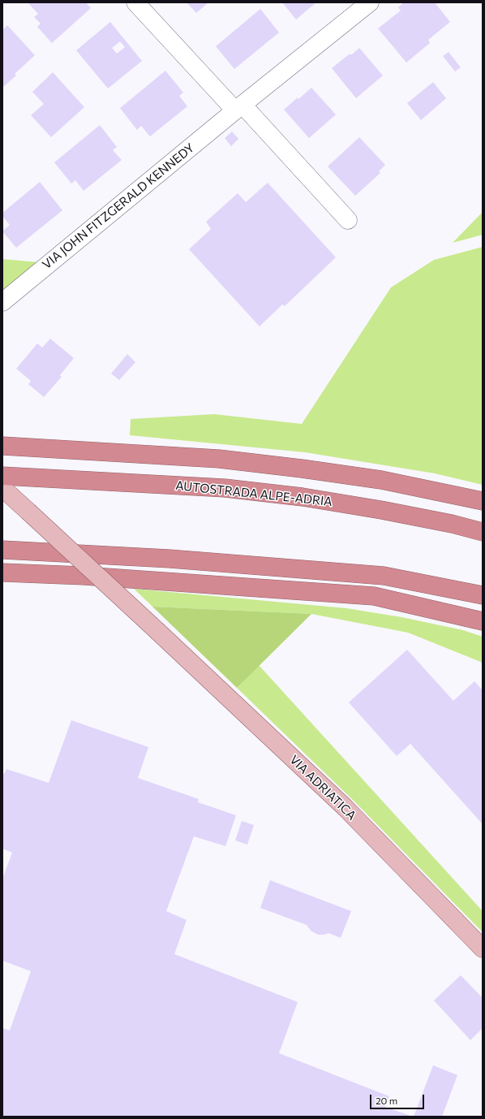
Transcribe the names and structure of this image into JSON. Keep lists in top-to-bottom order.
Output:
{
  "streets": {
    "highway": ["AUTOSTRADA ALPE-ADRIA"],
    "main road": ["VIA ADRIATICA"],
    "street": ["VIA JOHN FITZGERALD KENNEDY"]
  },
  "scale_bar": "20 m"
}
